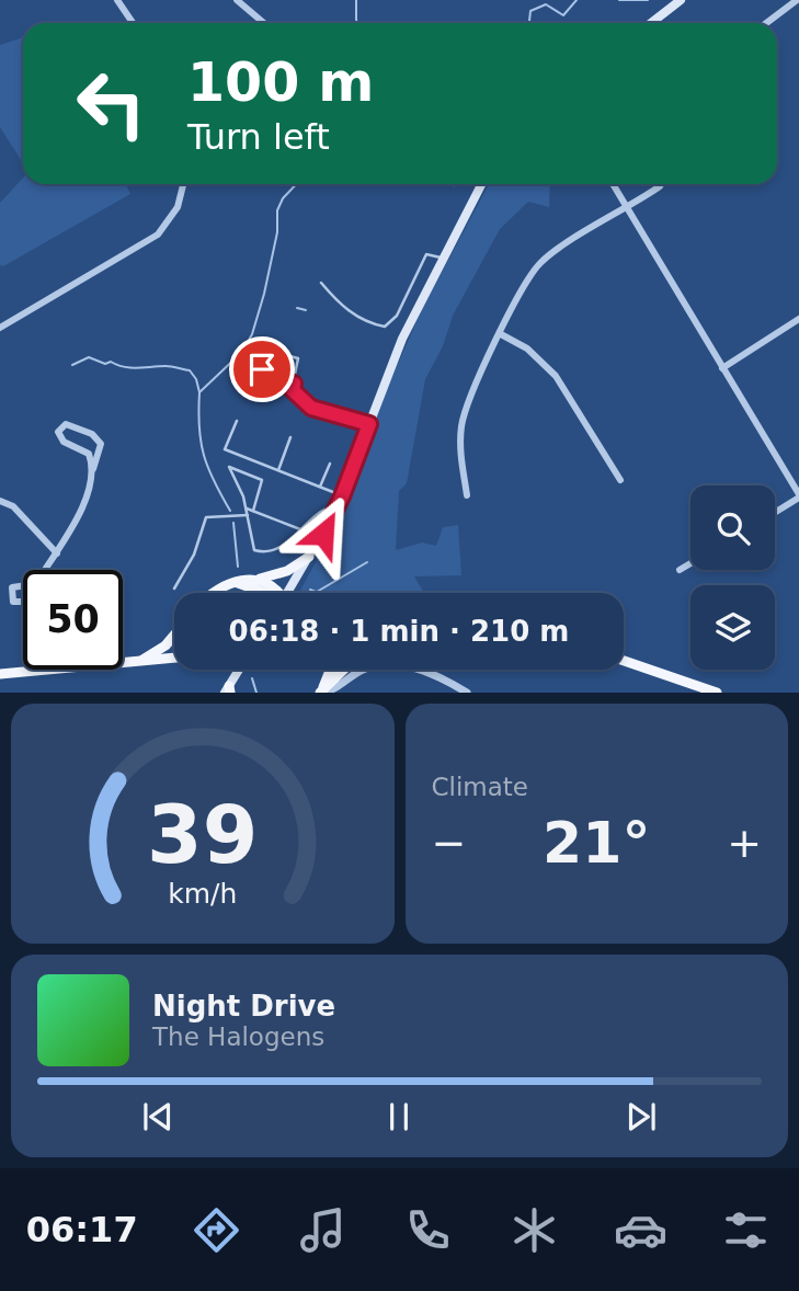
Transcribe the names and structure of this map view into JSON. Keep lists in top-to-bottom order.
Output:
{
  "page": {
    "turn": ["100 m", "Turn left"],
    "limit": "50",
    "trip": "06:18 · 1 min · 210 m",
    "tile": "Climate",
    "heat": ["−", "21°", "+"],
    "song": ["Night Drive", "The Halogens"],
    "tabs": "06:17",
    "gauge": ["39", "km/h"]
  }
}
